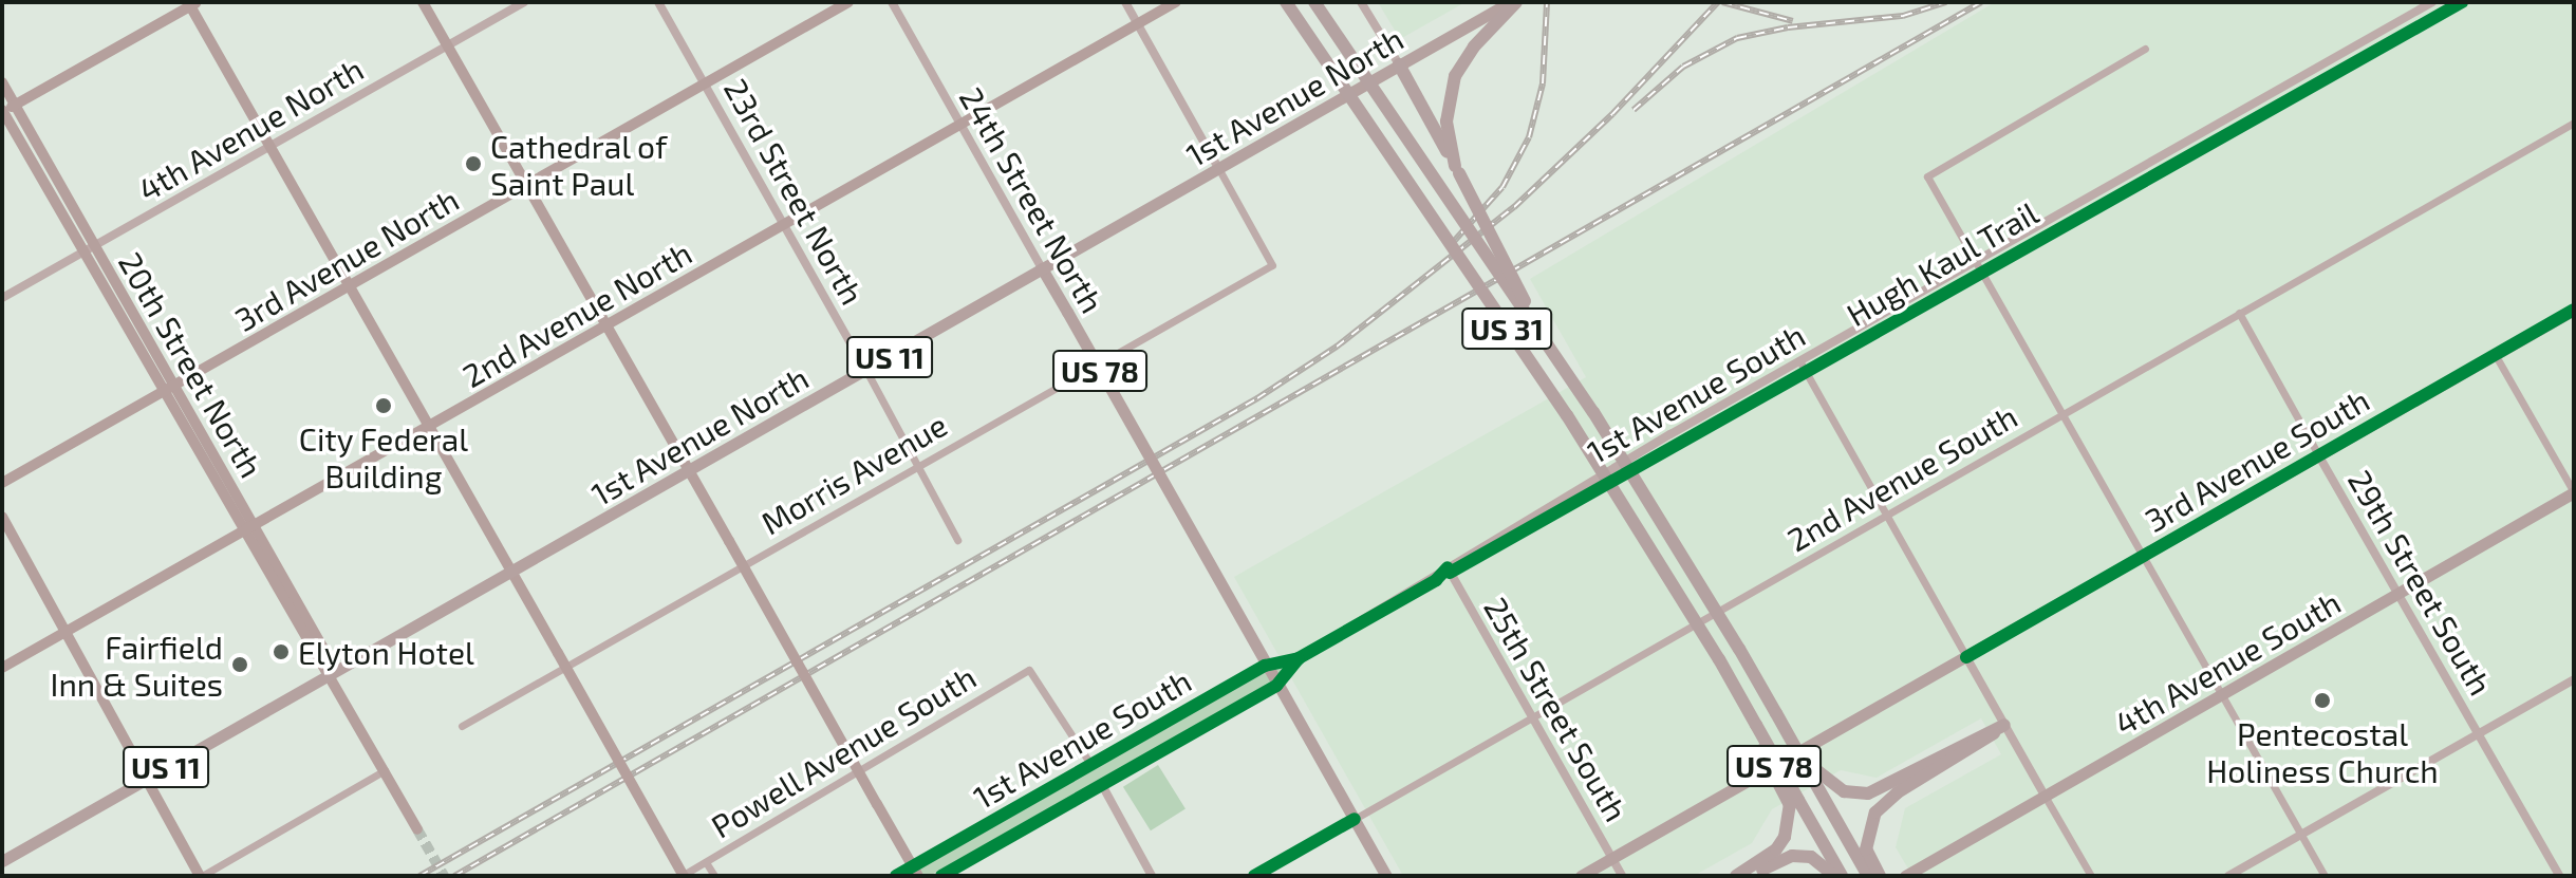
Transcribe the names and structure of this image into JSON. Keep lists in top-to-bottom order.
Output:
{
  "streets": {
    "highway": ["US 31"],
    "main road": [
      "1st Avenue North",
      "24th Street North",
      "3rd Avenue North",
      "2nd Avenue North",
      "US 11",
      "20th Street North",
      "US 78",
      "3rd Avenue South",
      "4th Avenue South"
    ],
    "street": [
      "4th Avenue North",
      "23rd Street North",
      "1st Avenue South",
      "Morris Avenue",
      "2nd Avenue South",
      "29th Street South",
      "25th Street South",
      "Powell Avenue South"
    ],
    "cycle path": ["Hugh Kaul Trail"]
  },
  "crossings": [
    ["1st Avenue North", "23rd Street North"],
    ["1st Avenue North", "24th Street North"],
    ["1st Avenue North", "20th Street North"],
    ["1st Avenue North", "Morris Avenue"],
    ["4th Avenue North", "20th Street North"],
    ["23rd Street North", "3rd Avenue North"],
    ["23rd Street North", "2nd Avenue North"],
    ["23rd Street North", "Morris Avenue"],
    ["24th Street North", "2nd Avenue North"],
    ["24th Street North", "US 78"],
    ["24th Street North", "2nd Avenue South"],
    ["3rd Avenue North", "20th Street North"],
    ["2nd Avenue North", "20th Street North"],
    ["US 78", "2nd Avenue South"],
    ["1st Avenue South", "25th Street South"],
    ["1st Avenue South", "Powell Avenue South"],
    ["3rd Avenue South", "29th Street South"],
    ["3rd Avenue South", "25th Street South"],
    ["2nd Avenue South", "29th Street South"],
    ["2nd Avenue South", "25th Street South"],
    ["29th Street South", "4th Avenue South"]
  ],
  "places": [
    "Cathedral of Saint Paul",
    "City Federal Building",
    "Elyton Hotel",
    "Fairfield Inn & Suites",
    "Pentecostal Holiness Church"
  ]
}
